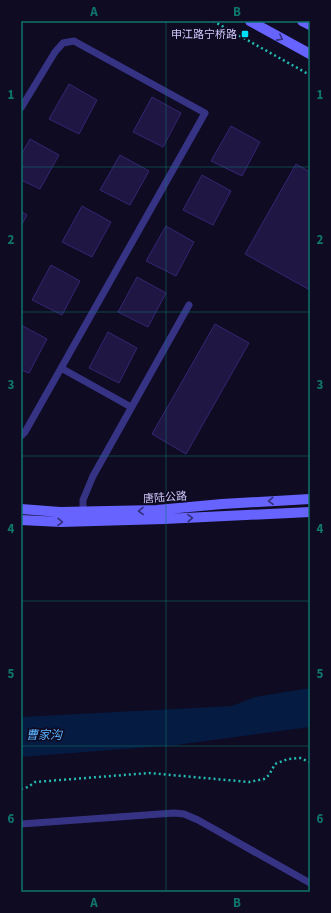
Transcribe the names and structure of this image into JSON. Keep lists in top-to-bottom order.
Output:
{
  "streets": {
    "main road": ["唐陆公路"]
  },
  "water": ["曹家沟"],
  "places": {
    "transit": ["申江路宁桥路"]
  },
  "grid": {
    "columns": ["A", "B"],
    "rows": [
      "1",
      "2",
      "3",
      "4",
      "5",
      "6"
    ]
  }
}
